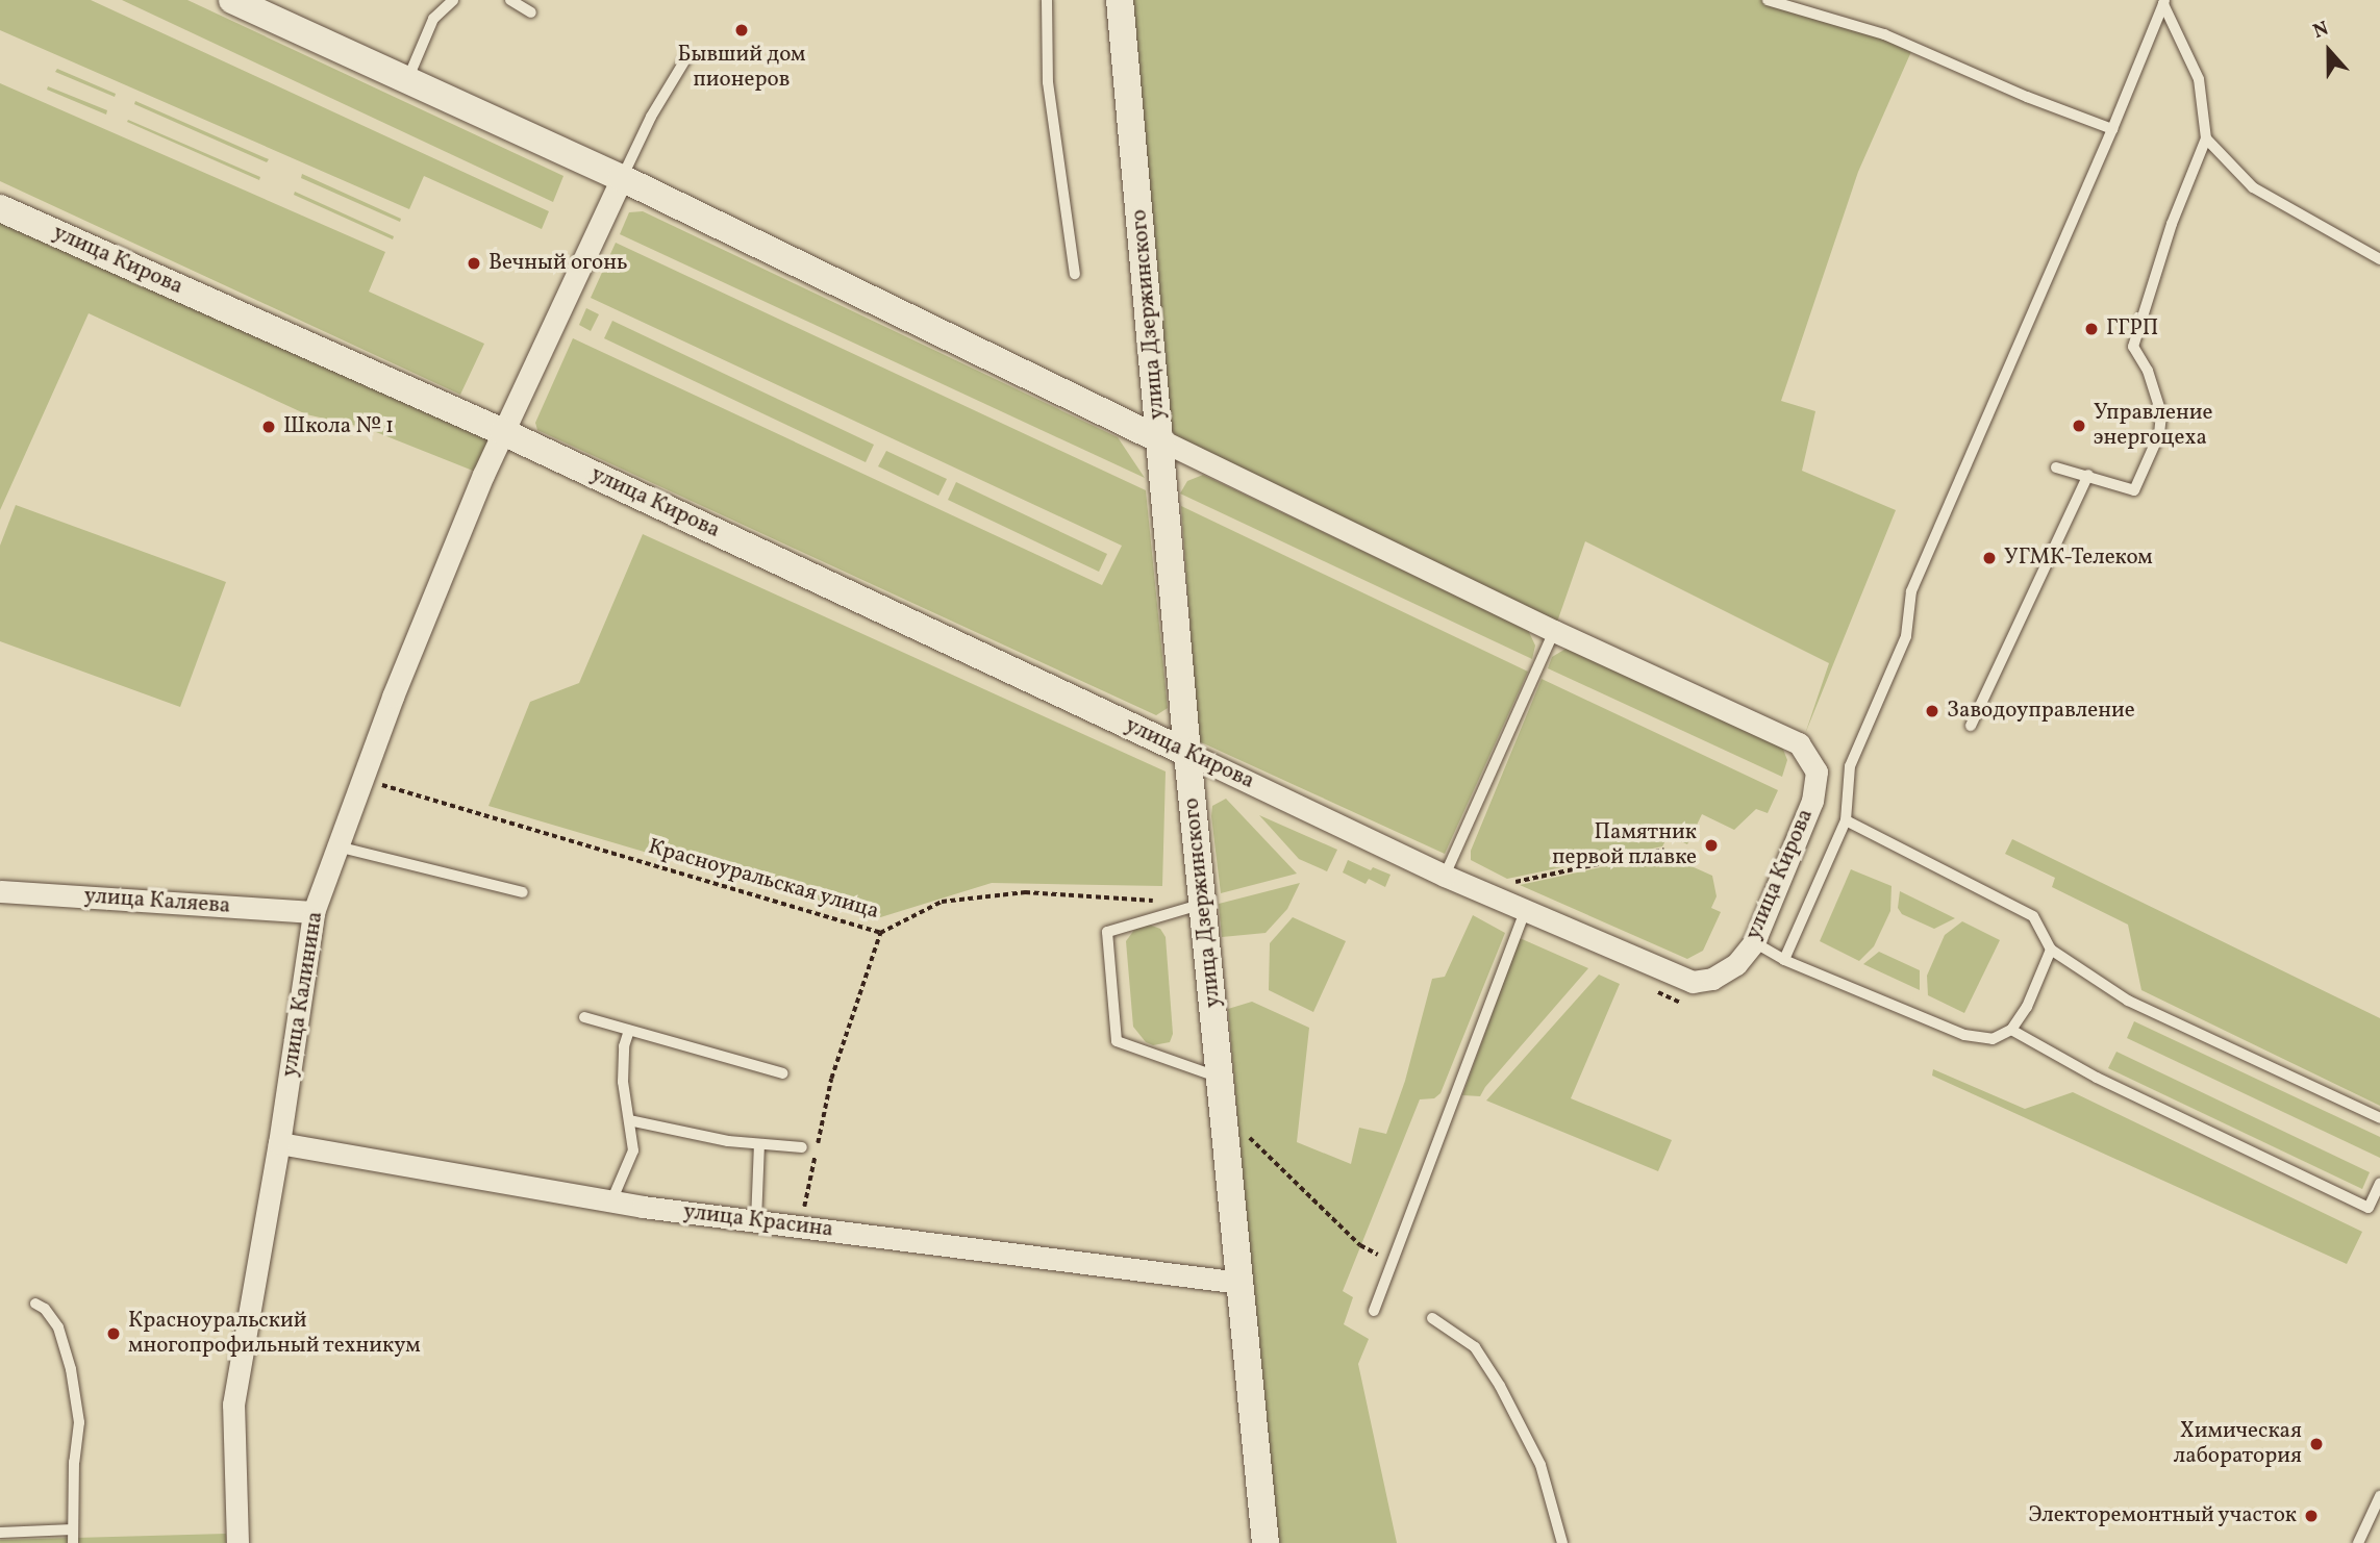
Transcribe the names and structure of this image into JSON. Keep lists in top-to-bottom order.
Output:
{
  "streets": {
    "street": [
      "улица Кирова",
      "улица Дзержинского",
      "улица Каляева",
      "улица Калинина",
      "улица Красина"
    ],
    "path": ["Красноуральская улица"]
  },
  "crossings": [
    ["улица Кирова", "улица Дзержинского"],
    ["улица Кирова", "улица Калинина"],
    ["улица Дзержинского", "улица Красина"],
    ["Красноуральская улица", "улица Калинина"],
    ["улица Каляева", "улица Калинина"],
    ["улица Калинина", "улица Красина"]
  ],
  "places": [
    "Бывший дом пионеров",
    "Вечный огонь",
    "ГГРП",
    "Управление энергоцеха",
    "Школа № 1",
    "УГМК-Телеком",
    "Заводоуправление",
    "Памятник первой плавке",
    "Красноуральский многопрофильный техникум",
    "Химическая лаборатория",
    "Электоремонтный участок"
  ],
  "north": "top"
}
